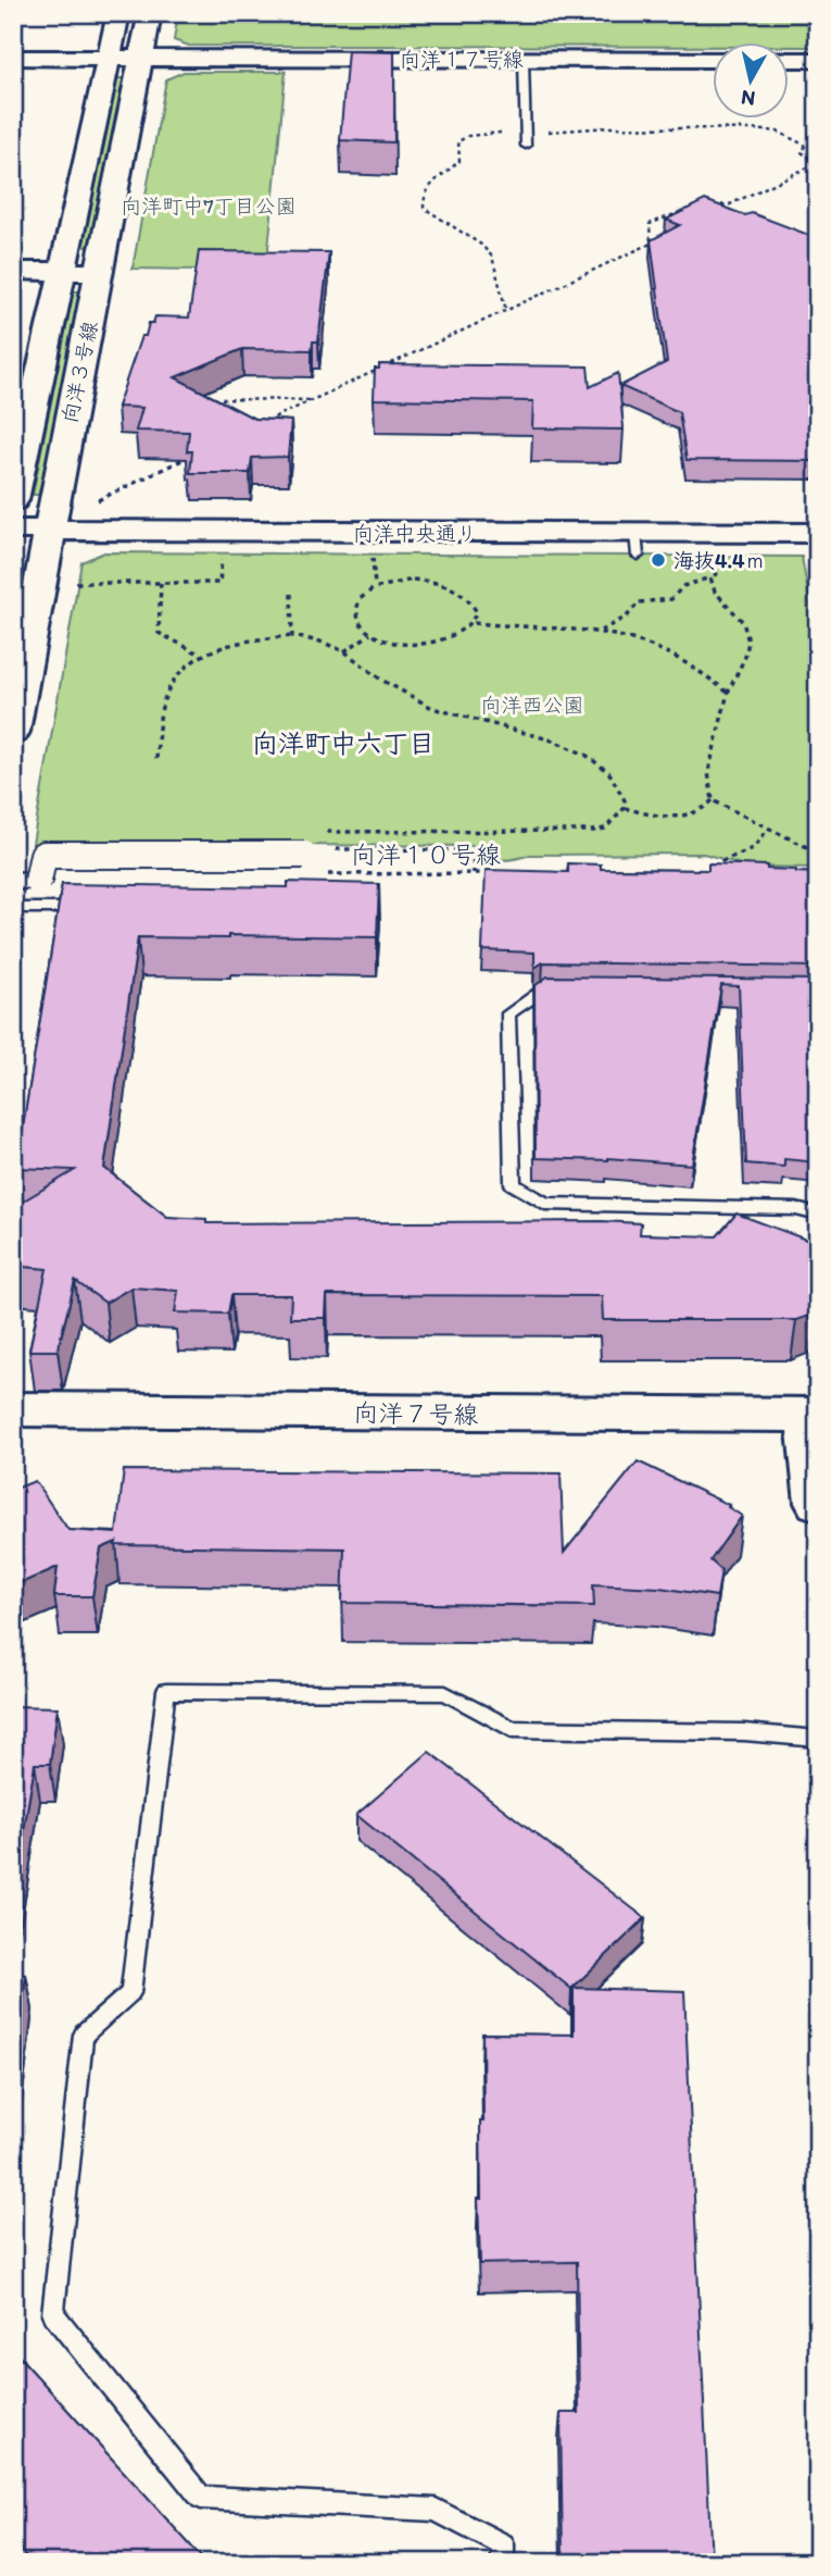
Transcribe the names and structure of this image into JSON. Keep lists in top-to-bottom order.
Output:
{
  "streets": {
    "street": [
      "向洋１７号線",
      "向洋３号線",
      "向洋中央通り",
      "向洋７号線"
    ],
    "path": ["向洋１０号線"]
  },
  "crossings": [
    ["向洋１７号線", "向洋３号線"],
    ["向洋３号線", "向洋中央通り"]
  ],
  "districts": ["向洋町中六丁目"],
  "parks": ["向洋町中7丁目公園", "向洋西公園"],
  "places": ["海抜4.4ｍ"],
  "north": "bottom"
}
